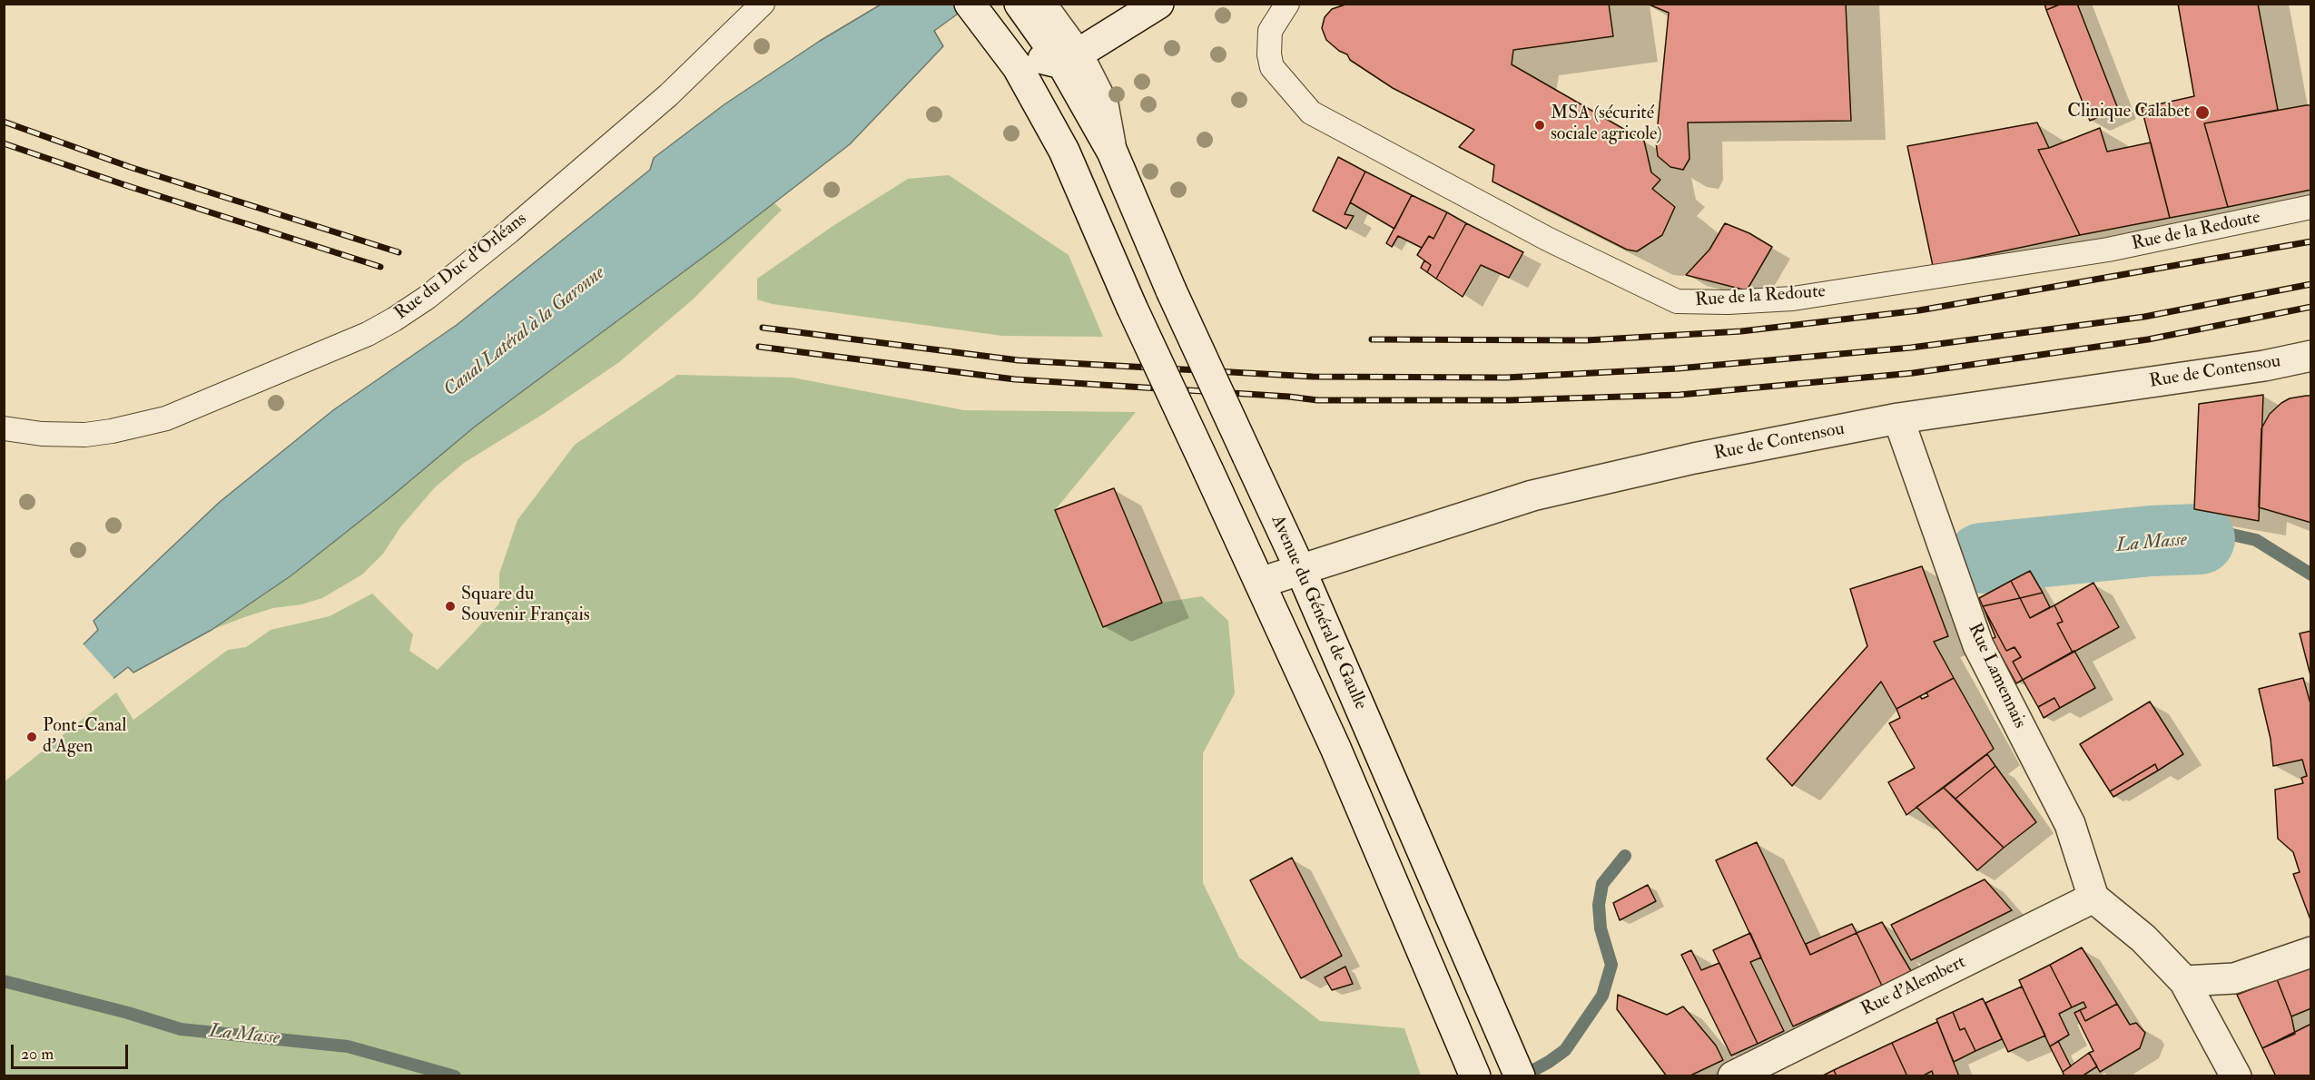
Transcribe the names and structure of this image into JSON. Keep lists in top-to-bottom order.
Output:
{
  "streets": {
    "street": [
      "Rue de Contensou",
      "Avenue du Général de Gaulle",
      "Rue Lamennais",
      "Rue d'Alembert"
    ],
    "lane": ["Rue de la Redoute", "Rue du Duc d'Orléans"]
  },
  "crossings": [
    ["Rue de Contensou", "Avenue du Général de Gaulle"],
    ["Rue de Contensou", "Rue Lamennais"],
    ["Rue Lamennais", "Rue d'Alembert"]
  ],
  "water": ["Canal Latéral à la Garonne", "La Masse"],
  "places": [
    "Clinique Calabet",
    "MSA (sécurité sociale agricole)",
    "Square du Souvenir Français",
    "Pont-Canal d'Agen"
  ],
  "scale_bar": "20 m"
}
